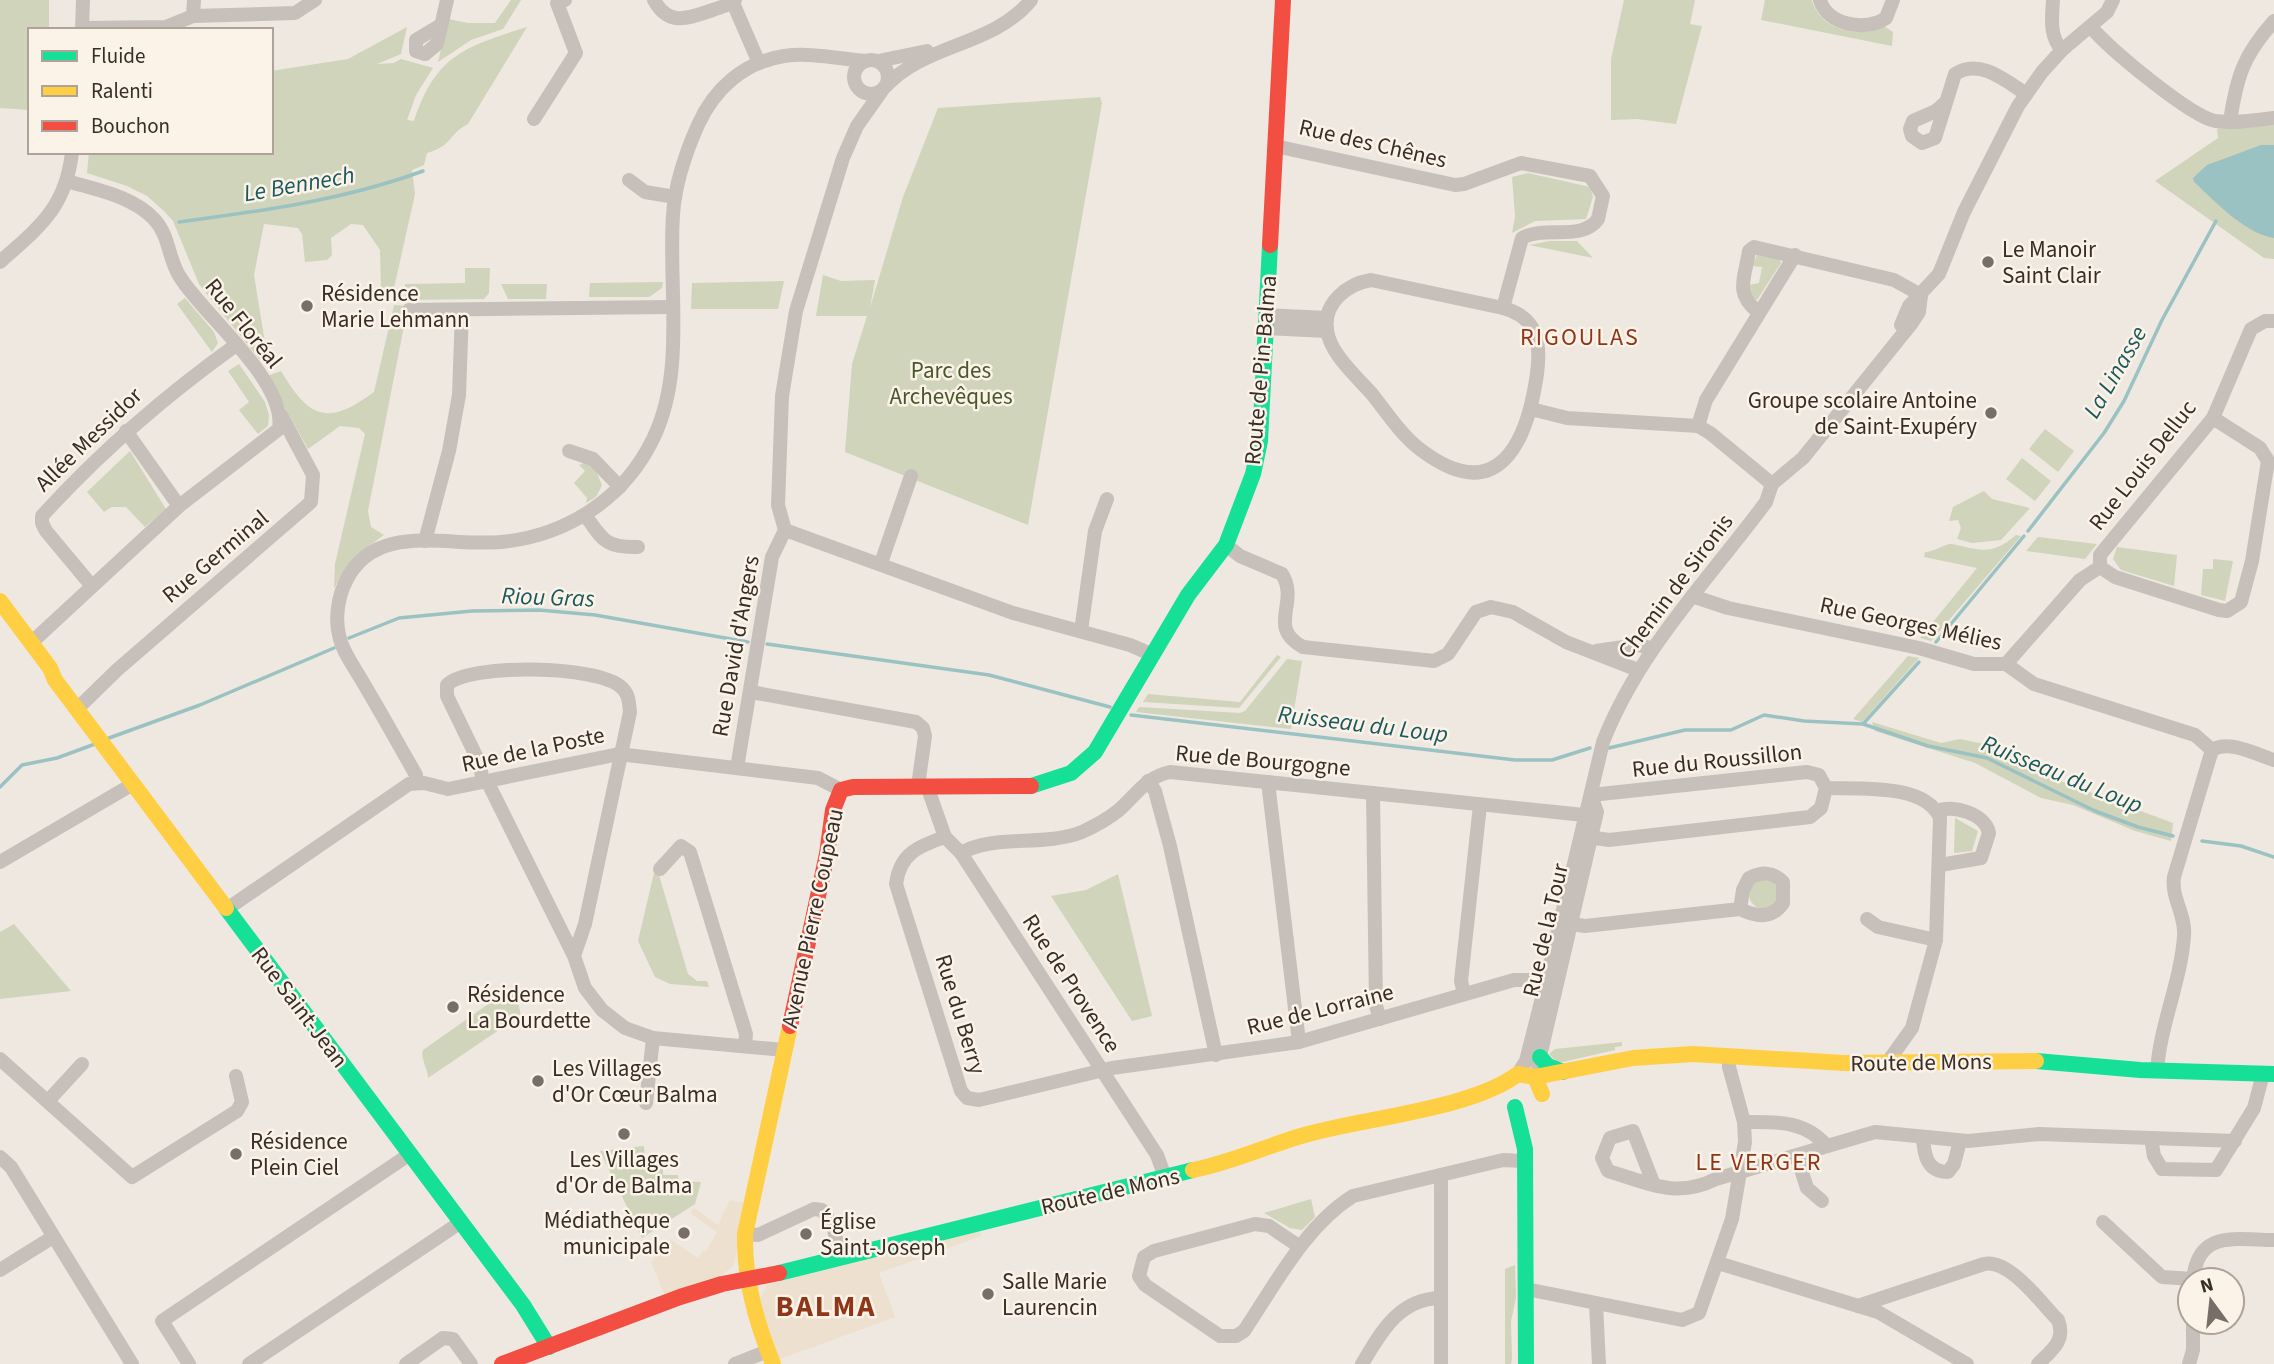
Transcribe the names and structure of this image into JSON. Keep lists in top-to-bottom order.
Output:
{
  "streets": {
    "street": [
      "Rue des Chênes",
      "Rue Floréal",
      "Route de Pin-Balma",
      "Allée Messidor",
      "Rue Louis Delluc",
      "Rue Germinal",
      "Chemin de Sironis",
      "Rue Georges Mélies",
      "Rue David d'Angers",
      "Rue de la Poste",
      "Rue de Bourgogne",
      "Rue du Roussillon",
      "Avenue Pierre Coupeau",
      "Rue de la Tour",
      "Rue de Provence",
      "Rue Saint-Jean",
      "Rue de Lorraine",
      "Rue du Berry",
      "Route de Mons"
    ]
  },
  "crossings": [
    ["Rue des Chênes", "Route de Pin-Balma"],
    ["Rue Floréal", "Allée Messidor"],
    ["Rue Floréal", "Rue Germinal"],
    ["Route de Pin-Balma", "Avenue Pierre Coupeau"],
    ["Rue Louis Delluc", "Rue Georges Mélies"],
    ["Rue Germinal", "Rue Saint-Jean"],
    ["Chemin de Sironis", "Rue Georges Mélies"],
    ["Chemin de Sironis", "Rue de la Tour"],
    ["Rue David d'Angers", "Rue de la Poste"],
    ["Rue de la Poste", "Avenue Pierre Coupeau"],
    ["Rue de Bourgogne", "Rue de la Tour"],
    ["Rue de Bourgogne", "Rue de Provence"],
    ["Rue du Roussillon", "Rue de la Tour"],
    ["Avenue Pierre Coupeau", "Rue de Provence"],
    ["Avenue Pierre Coupeau", "Route de Mons"],
    ["Rue de la Tour", "Rue de Lorraine"],
    ["Rue de la Tour", "Route de Mons"],
    ["Rue de Provence", "Rue de Lorraine"],
    ["Rue de Provence", "Rue du Berry"],
    ["Rue de Provence", "Route de Mons"],
    ["Rue Saint-Jean", "Route de Mons"],
    ["Rue de Lorraine", "Rue du Berry"]
  ],
  "districts": ["RIGOULAS", "LE VERGER", "BALMA"],
  "water": [
    "Le Bennech",
    "La Linasse",
    "Riou Gras",
    "Ruisseau du Loup"
  ],
  "parks": ["Parc des Archevêques"],
  "places": [
    "Le Manoir Saint Clair",
    "Résidence Marie Lehmann",
    "Groupe scolaire Antoine de Saint-Exupéry",
    "Résidence La Bourdette",
    "Les Villages d'Or Cœur Balma",
    "Les Villages d'Or de Balma",
    "Résidence Plein Ciel",
    "Médiathèque municipale",
    "Église Saint-Joseph",
    "Salle Marie Laurencin"
  ],
  "legend": ["Fluide", "Ralenti", "Bouchon"],
  "north": "top"
}
